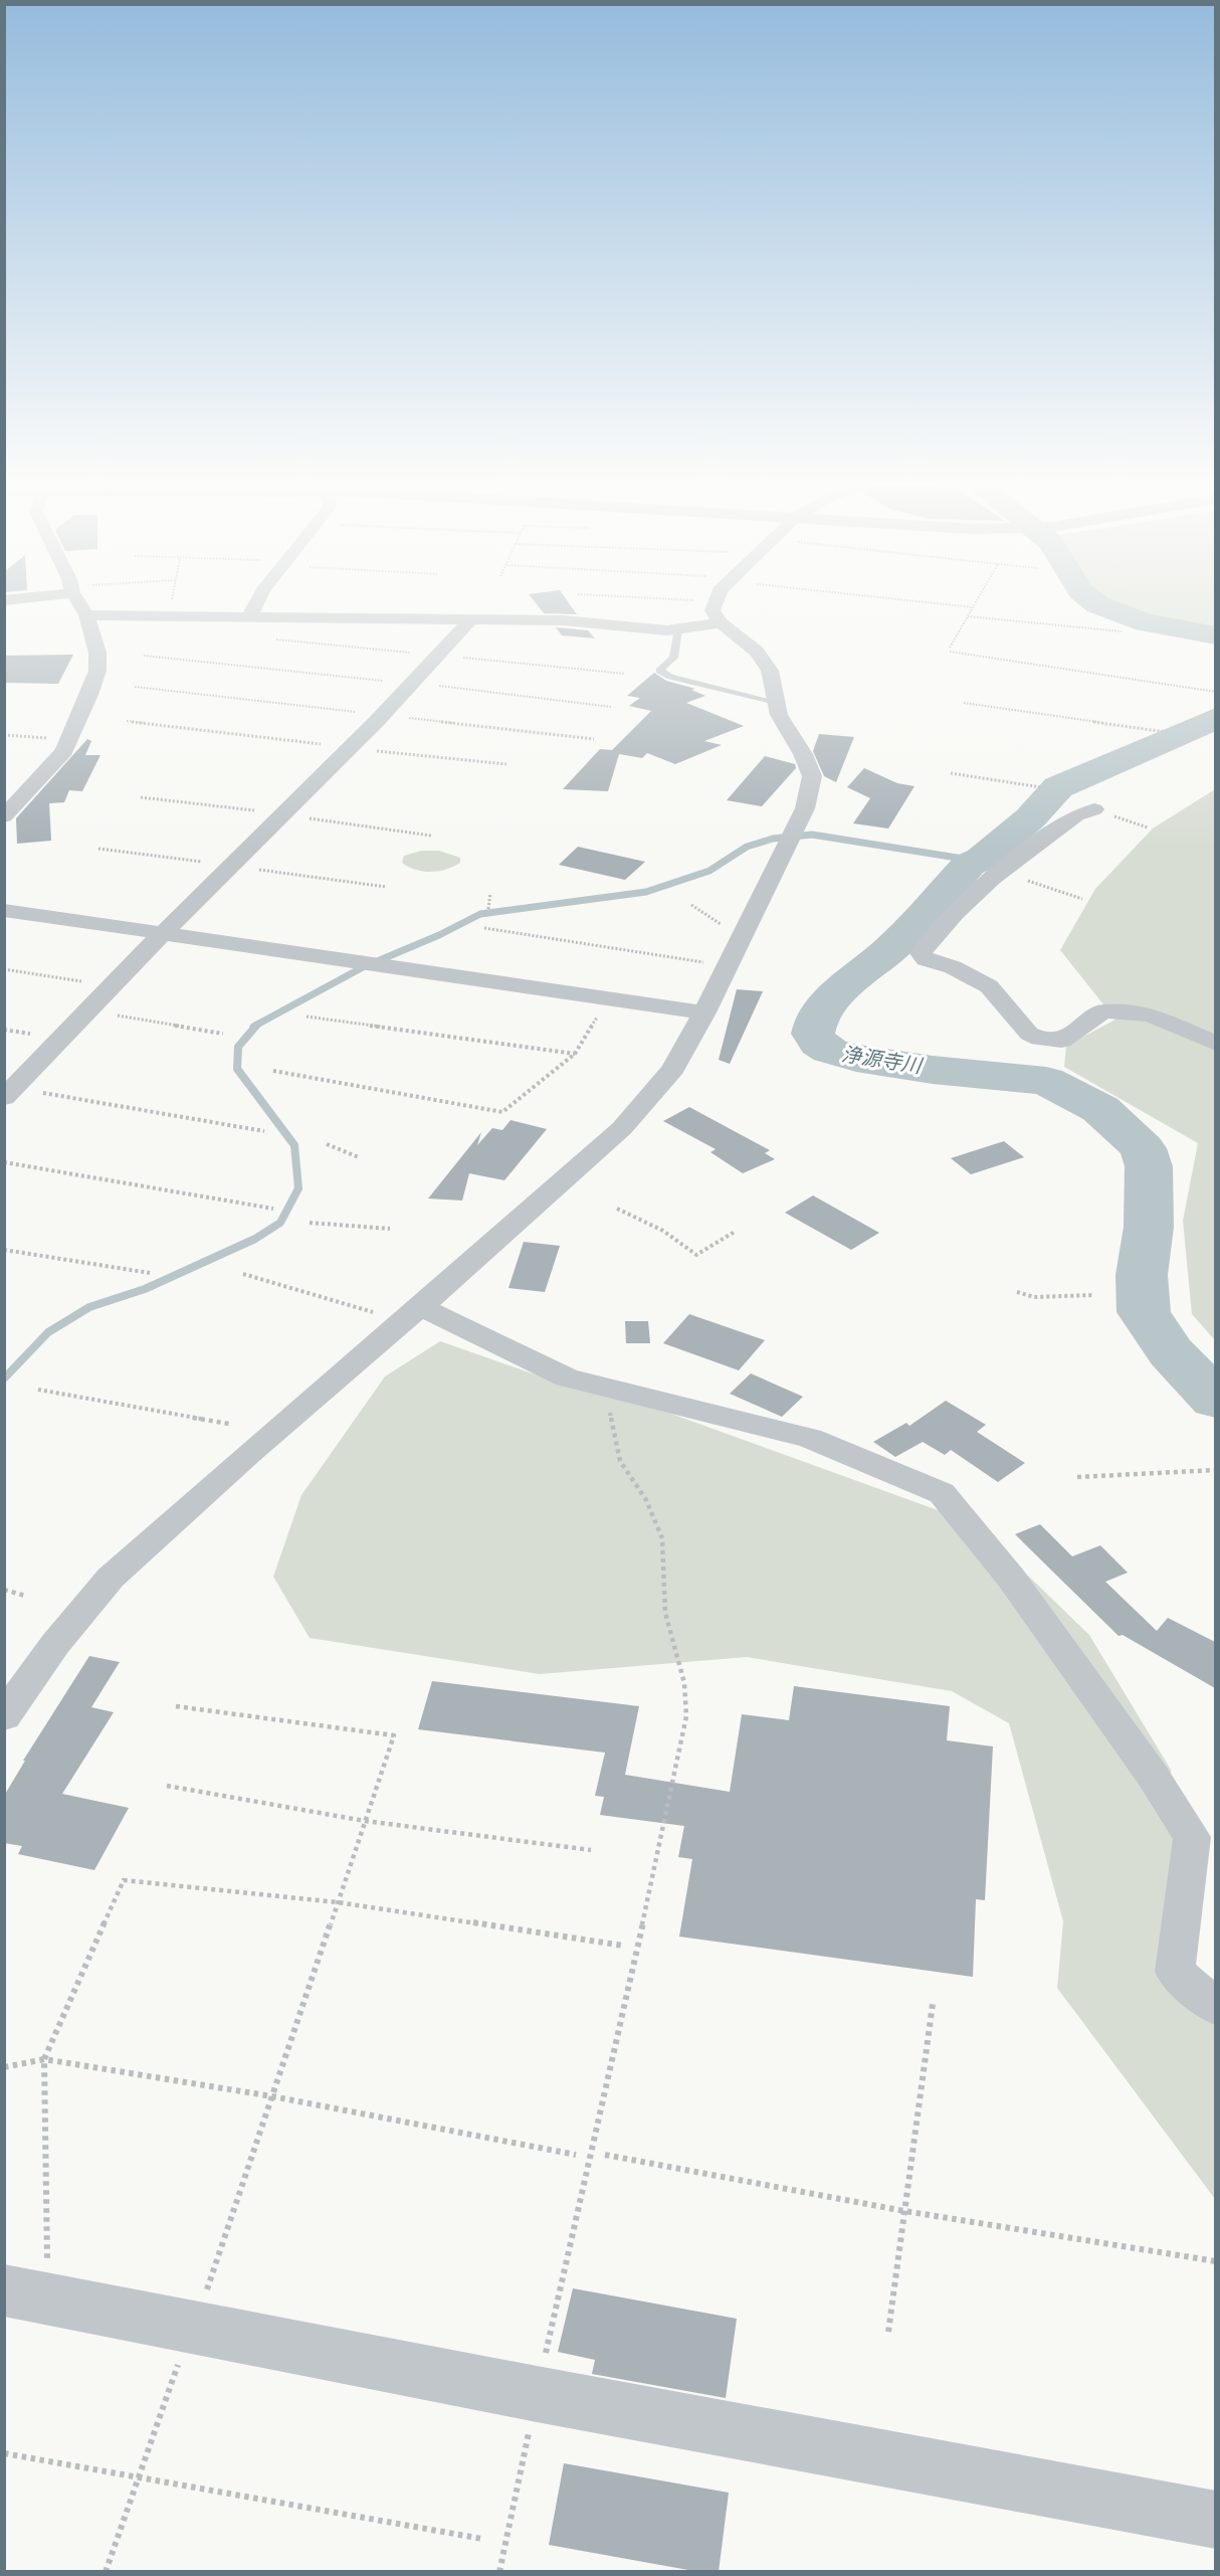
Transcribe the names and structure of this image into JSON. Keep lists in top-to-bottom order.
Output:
{
  "water": ["浄源寺川"]
}
